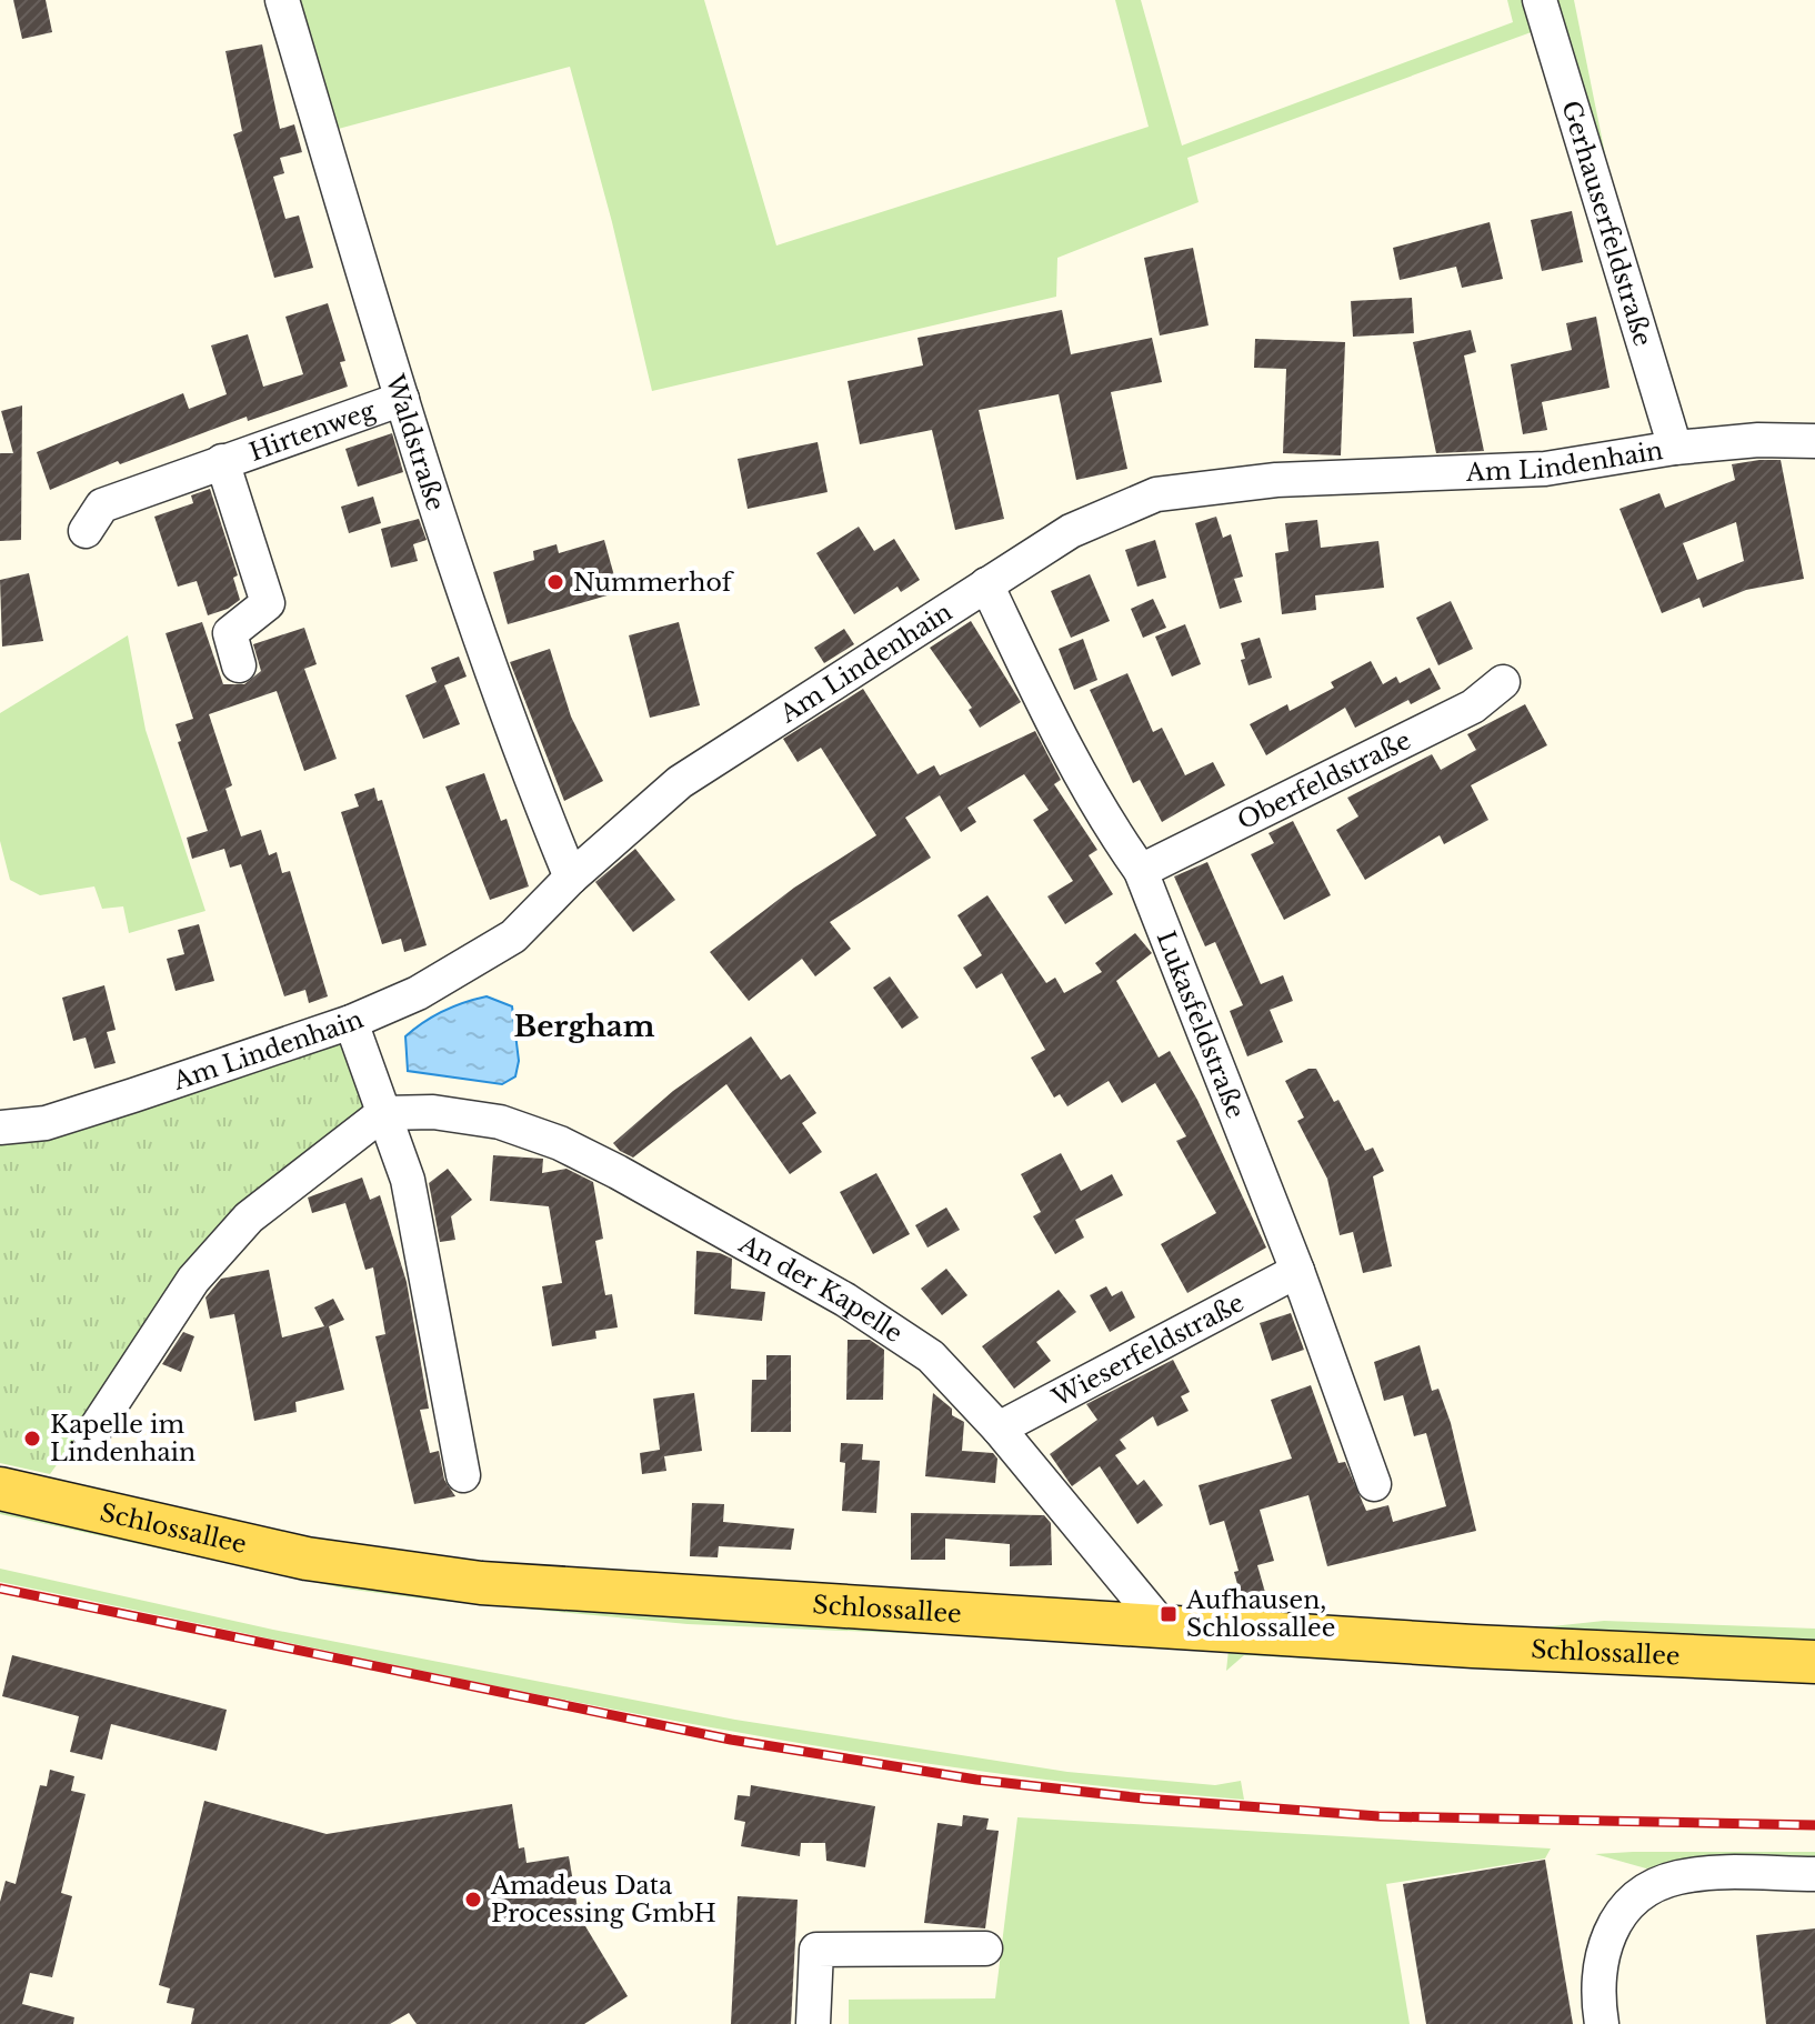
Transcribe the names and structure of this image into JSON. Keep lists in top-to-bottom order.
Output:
{
  "streets": {
    "main road": ["Schlossallee"],
    "street": [
      "Gerhauserfeldstraße",
      "Hirtenweg",
      "Waldstraße",
      "Am Lindenhain",
      "Oberfeldstraße",
      "Lukasfeldstraße",
      "An der Kapelle",
      "Wieserfeldstraße"
    ]
  },
  "crossings": [
    ["Gerhauserfeldstraße", "Am Lindenhain"],
    ["Hirtenweg", "Waldstraße"],
    ["Waldstraße", "Am Lindenhain"],
    ["Am Lindenhain", "Lukasfeldstraße"],
    ["Oberfeldstraße", "Lukasfeldstraße"],
    ["Lukasfeldstraße", "Wieserfeldstraße"],
    ["An der Kapelle", "Wieserfeldstraße"],
    ["An der Kapelle", "Schlossallee"]
  ],
  "districts": ["Bergham"],
  "places": {
    "other": ["Nummerhof", "Kapelle im Lindenhain", "Amadeus Data Processing GmbH"],
    "transit": ["Aufhausen, Schlossallee"]
  }
}
